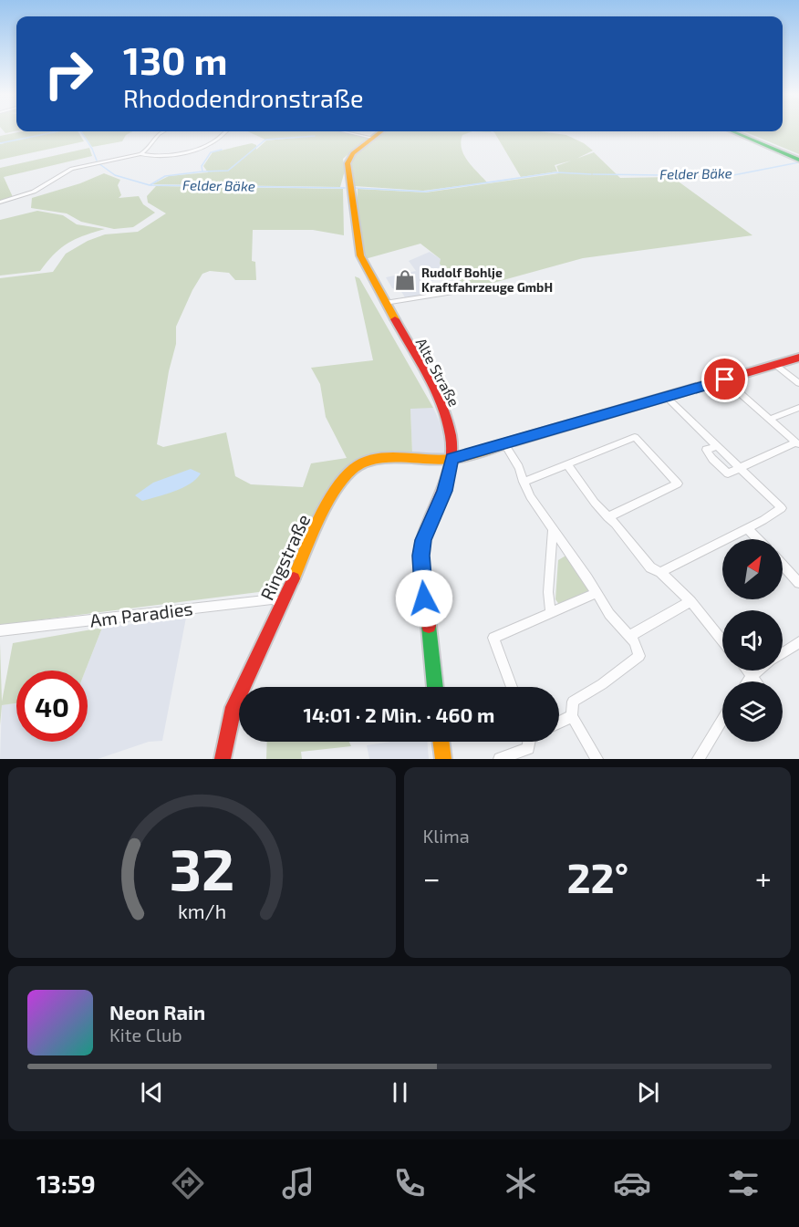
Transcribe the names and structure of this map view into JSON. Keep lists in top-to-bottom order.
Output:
{
  "streets": {
    "main road": ["Alte Straße", "Ringstraße"],
    "street": ["Am Paradies"]
  },
  "crossings": [
    ["Alte Straße", "Ringstraße"],
    ["Ringstraße", "Am Paradies"]
  ],
  "water": ["Felder Bäke"],
  "places": {
    "shop": ["Rudolf Bohlje Kraftfahrzeuge GmbH"]
  },
  "north": "top right",
  "page": {
    "turn": ["130 m", "Rhododendronstraße"],
    "limit": "40",
    "trip": "14:01 · 2 Min. · 460 m",
    "tile": "Klima",
    "heat": ["−", "22°", "+"],
    "song": ["Neon Rain", "Kite Club"],
    "tabs": "13:59",
    "gauge": ["32", "km/h"]
  }
}
